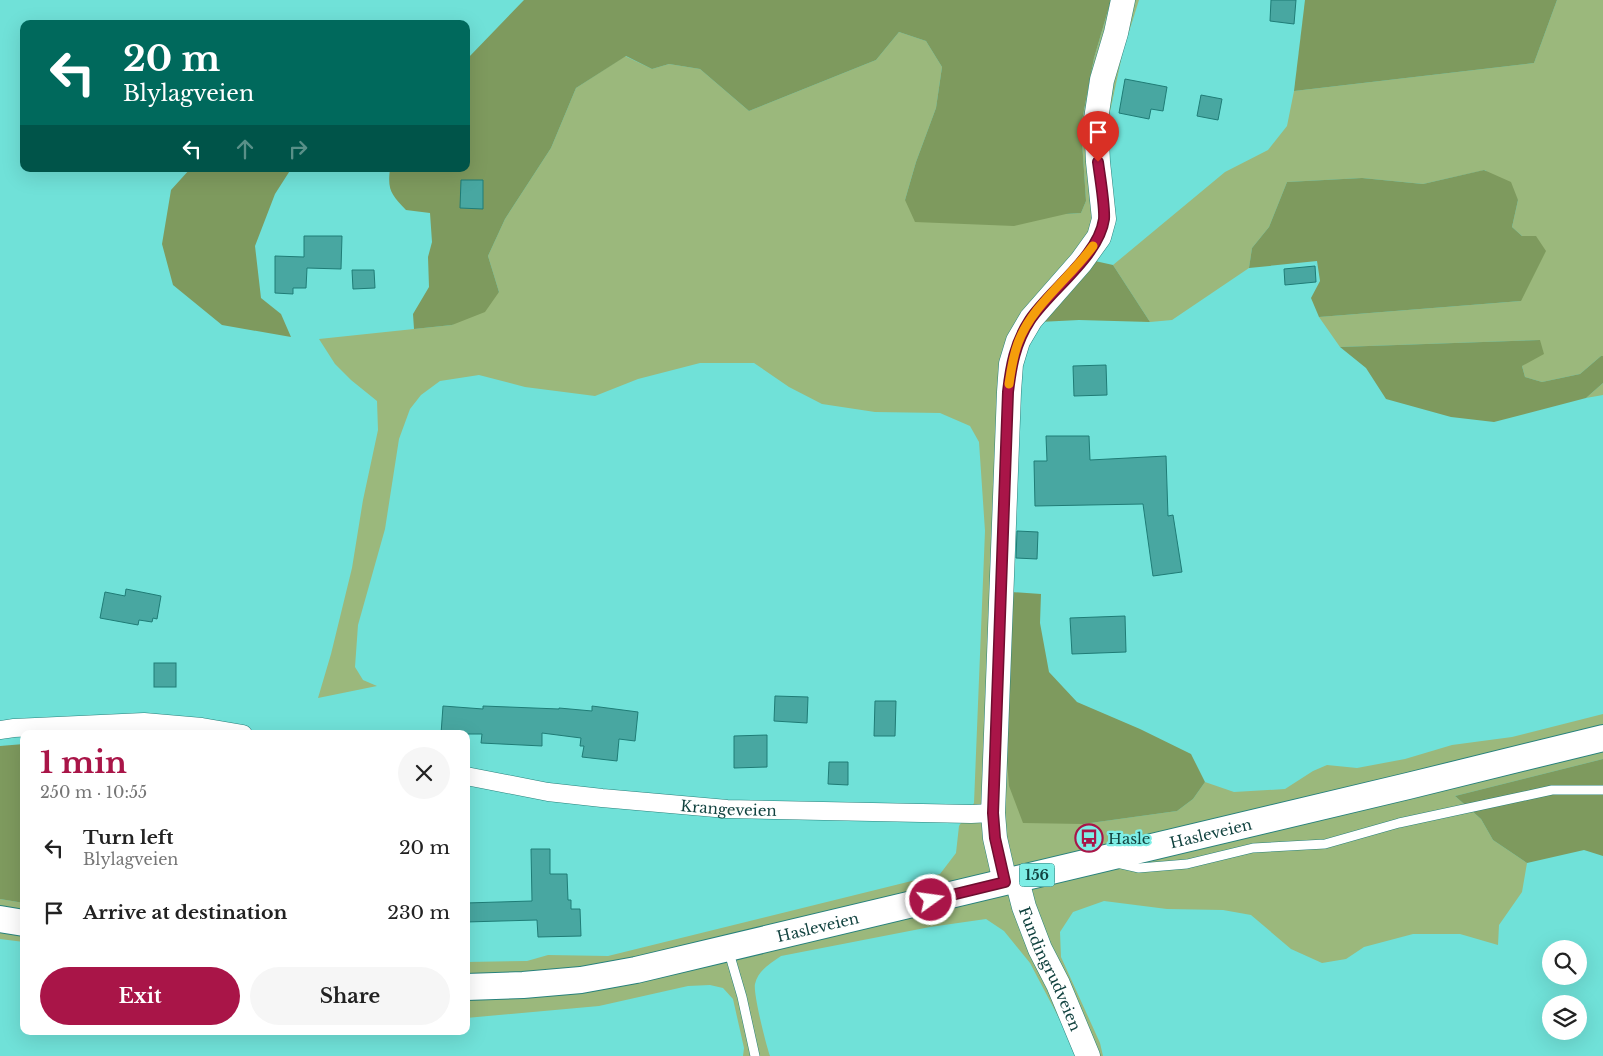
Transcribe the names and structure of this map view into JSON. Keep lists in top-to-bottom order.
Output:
{
  "streets": {
    "main road": ["Hasleveien", "156"],
    "street": ["Krangeveien", "Fundingrudveien"]
  },
  "crossings": [
    ["Krangeveien", "Fundingrudveien"],
    ["Hasleveien", "Fundingrudveien"]
  ],
  "places": {
    "bus stop": ["Hasle"]
  },
  "page": {
    "turn": ["20 m", "Blylagveien"],
    "heading": ["1 min", "250 m · 10:55"],
    "list": [
      {
        "name": "Turn left",
        "note": "Blylagveien",
        "value": "20 m"
      },
      {
        "name": "Arrive at destination",
        "value": "230 m"
      }
    ],
    "buttons": ["Exit", "Share"]
  }
}
